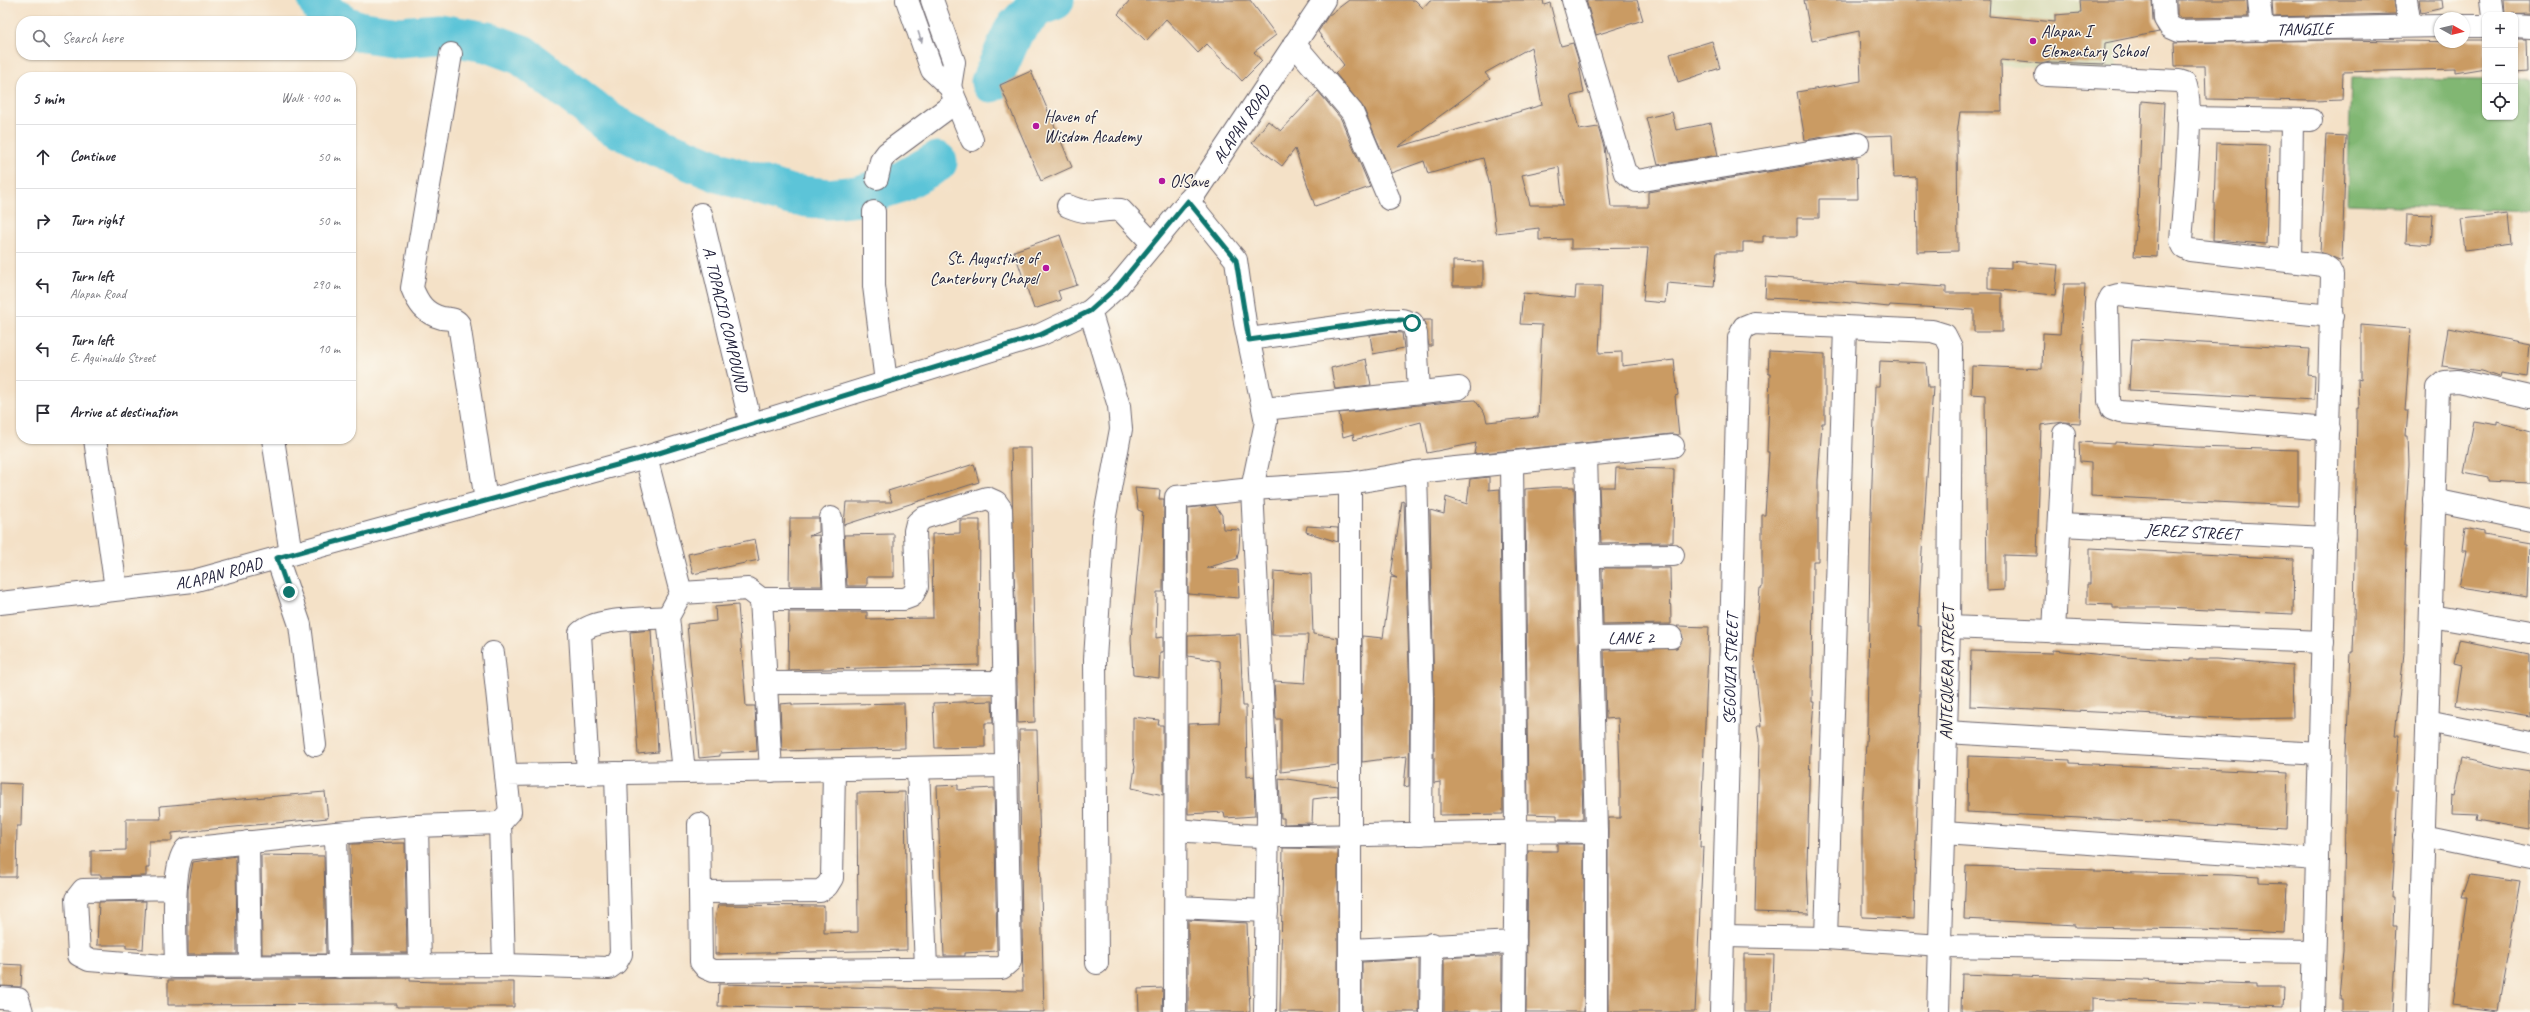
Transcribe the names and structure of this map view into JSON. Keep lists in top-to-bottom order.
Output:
{
  "streets": {
    "street": [
      "TANGILE",
      "ALAPAN ROAD",
      "A. TOPACIO COMPOUND",
      "JEREZ STREET",
      "LANE 2",
      "SEGOVIA STREET",
      "ANTEQUERA STREET"
    ]
  },
  "crossings": [
    ["ALAPAN ROAD", "A. TOPACIO COMPOUND"],
    ["SEGOVIA STREET", "ANTEQUERA STREET"]
  ],
  "places": [
    "Alapan I Elementary School",
    "Haven of Wisdom Academy",
    "O!Save",
    "St. Augustine of Canterbury Chapel"
  ],
  "north": "right",
  "page": {
    "map_buttons": ["+", "−"],
    "search": "Search here",
    "heading": ["5 min", "Walk · 400 m"],
    "list": [
      ["Continue", "50 m"],
      ["Turn right", "50 m"],
      ["Turn left", "Alapan Road", "290 m"],
      ["Turn left", "E. Aguinaldo Street", "10 m"],
      "Arrive at destination"
    ]
  }
}
